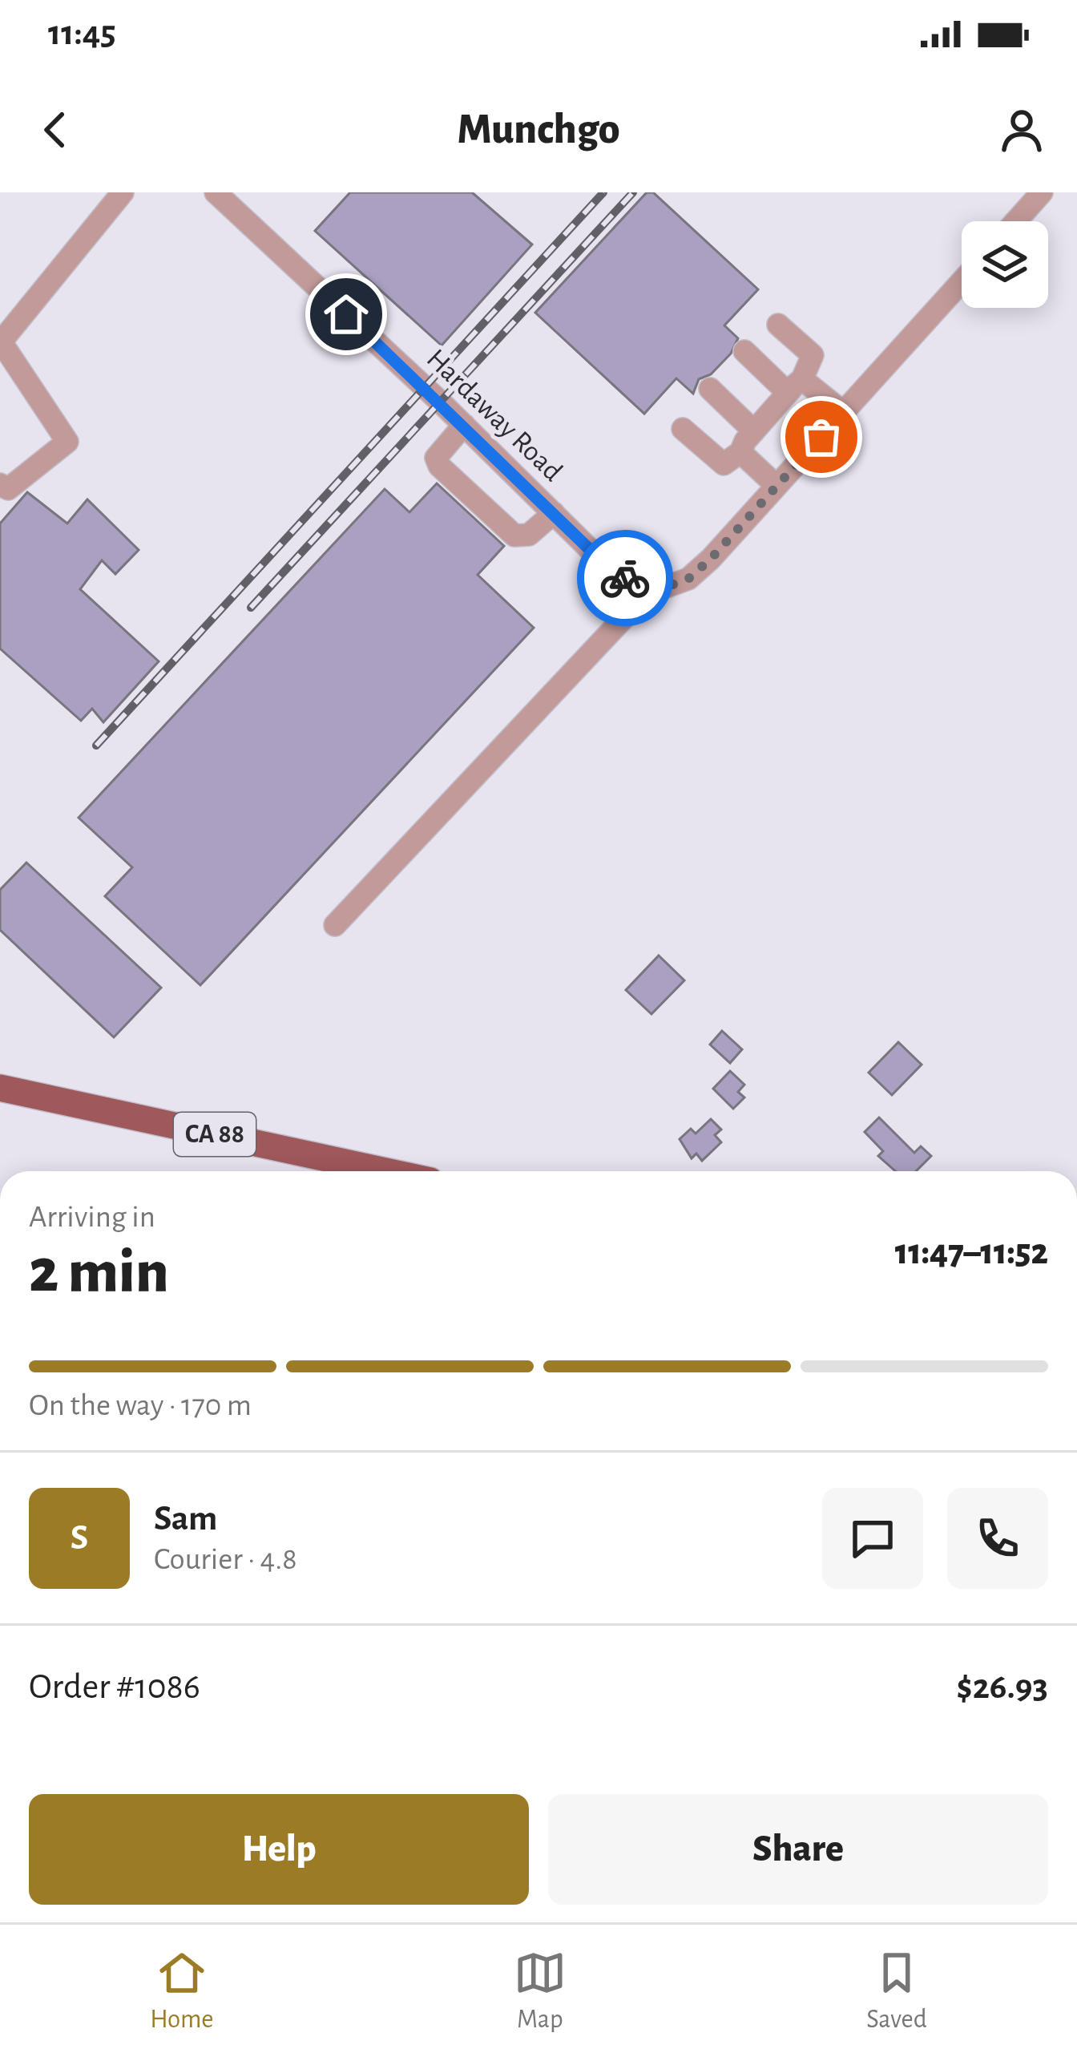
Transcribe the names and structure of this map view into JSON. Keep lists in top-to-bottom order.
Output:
{
  "streets": {
    "main road": ["CA 88"],
    "street": ["Hardaway Road"]
  },
  "page": {
    "status": "11:45",
    "header": "Munchgo",
    "heading": ["2 min", "Arriving in", "11:47–11:52"],
    "panel": [
      "Sam",
      "Courier · 4.8",
      "Order #1086",
      "$26.93"
    ],
    "bar": "On the way · 170 m",
    "round": "S",
    "buttons": ["Help", "Share"],
    "tabs": ["Home", "Map", "Saved"]
  }
}
